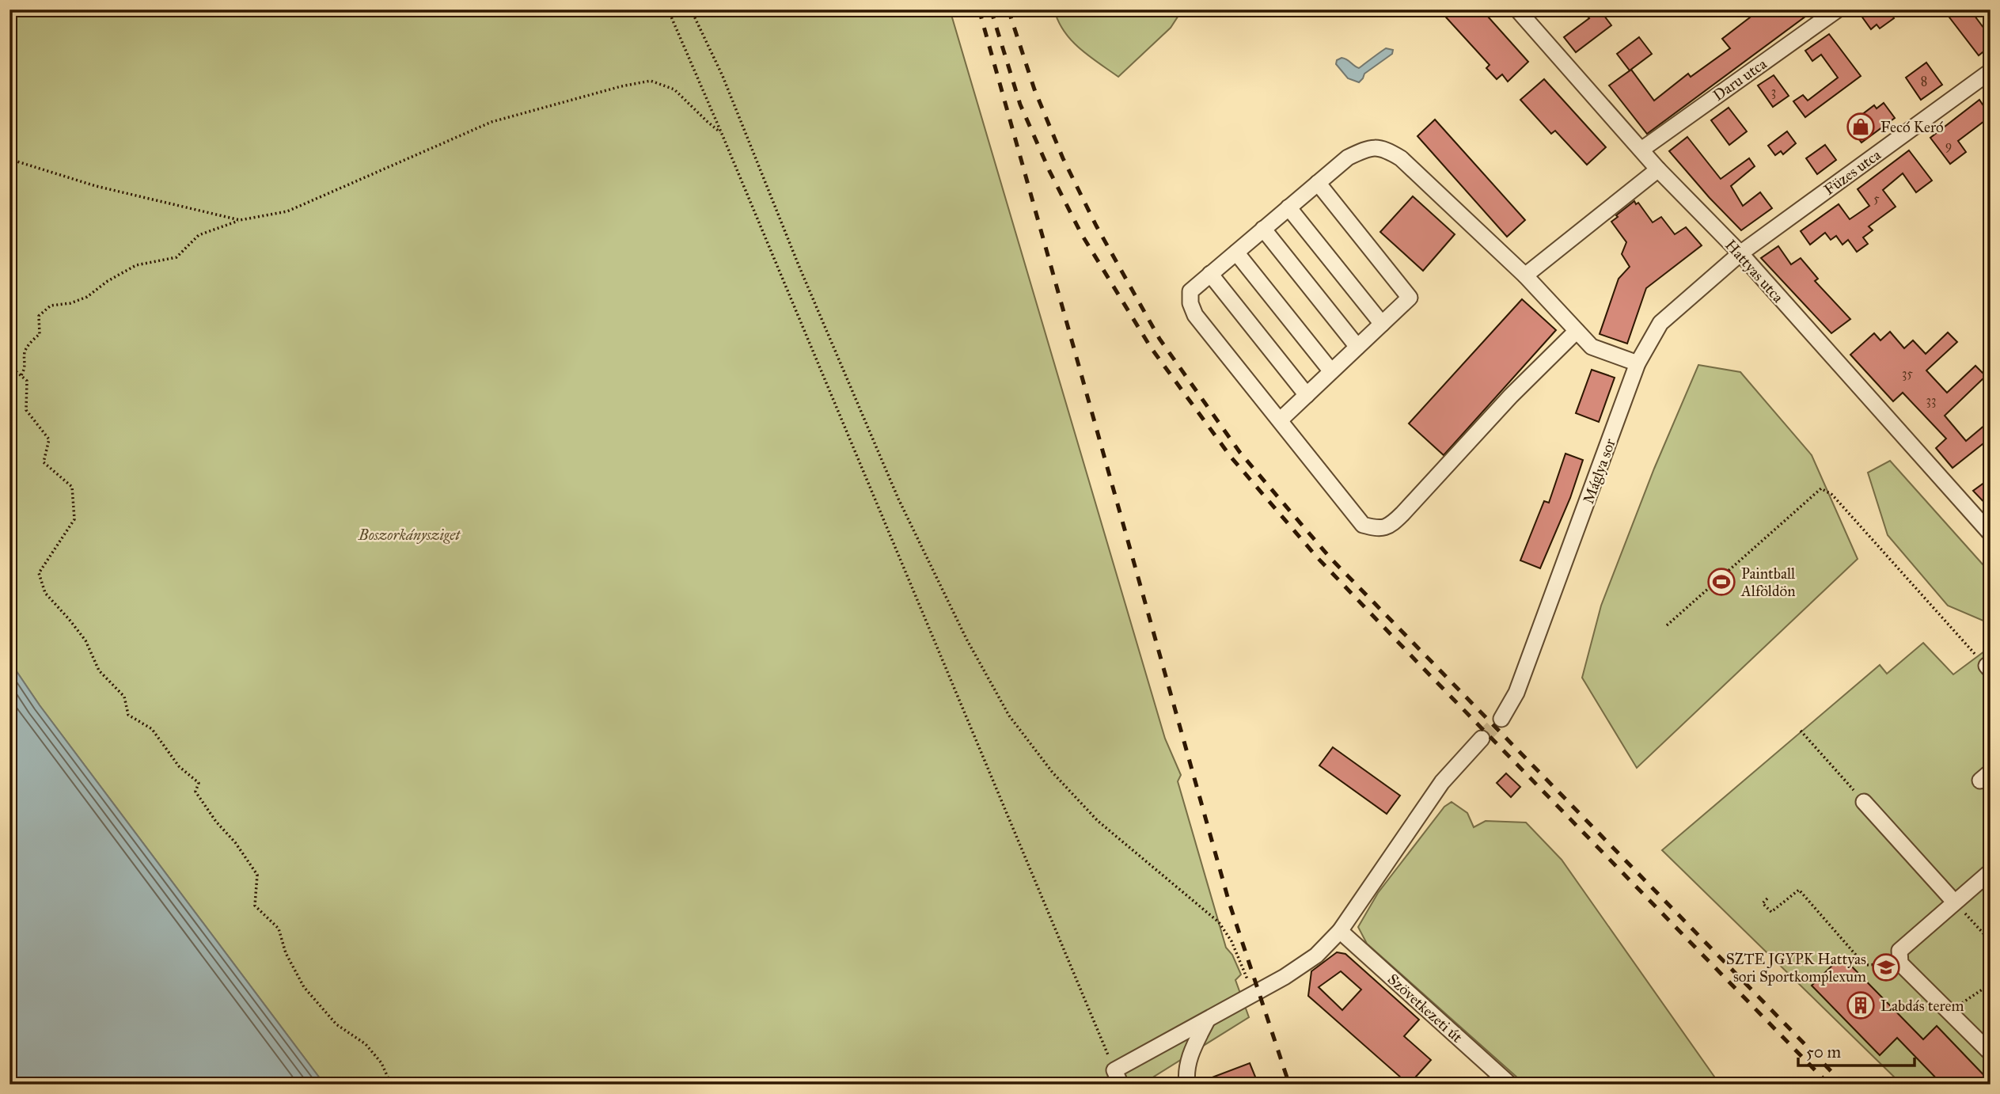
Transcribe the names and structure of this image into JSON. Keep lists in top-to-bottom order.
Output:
{
  "streets": {
    "street": [
      "Daru utca",
      "Füzes utca",
      "Hattyas utca",
      "Máglya sor",
      "Szövetkezeti út"
    ]
  },
  "crossings": [
    ["Daru utca", "Hattyas utca"],
    ["Füzes utca", "Hattyas utca"],
    ["Füzes utca", "Máglya sor"],
    ["Hattyas utca", "Máglya sor"]
  ],
  "parks": ["Boszorkánysziget"],
  "places": {
    "shop": ["Fecó Keró"],
    "sports": ["Paintball Alföldön"],
    "school or university": ["SZTE JGYPK Hattyas sori Sportkomplexum"],
    "building": ["Labdás terem"]
  },
  "house_numbers": [
    "8",
    "3",
    "9",
    "5",
    "35",
    "33"
  ],
  "scale_bar": "50 m"
}
